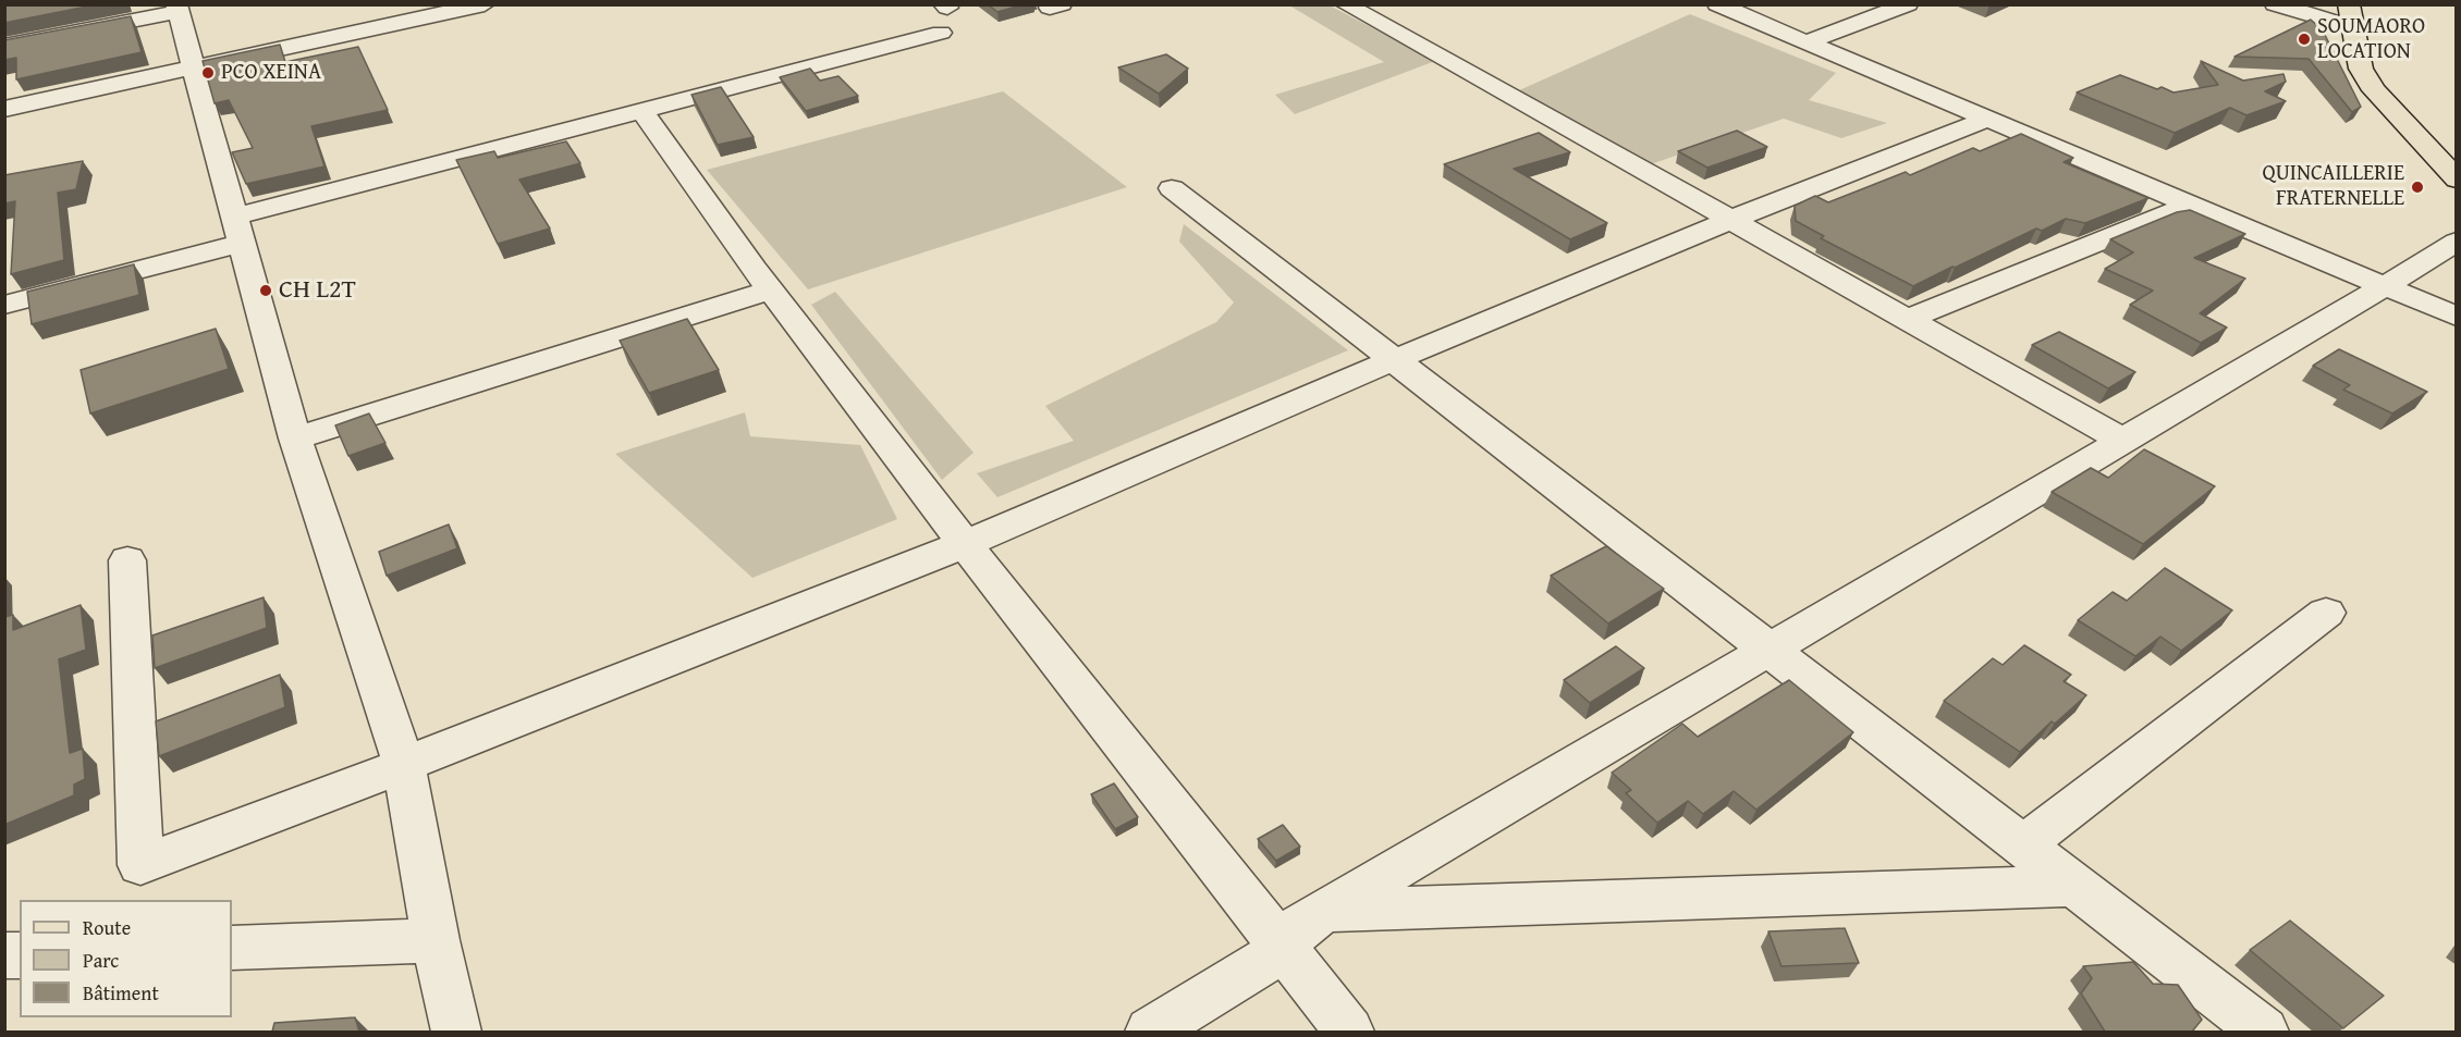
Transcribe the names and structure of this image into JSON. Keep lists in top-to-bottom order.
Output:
{
  "places": [
    "SOUMAORO LOCATION",
    "PCO XEINA",
    "QUINCAILLERIE FRATERNELLE",
    "CH L2T"
  ],
  "legend": ["Route", "Parc", "Bâtiment"]
}
